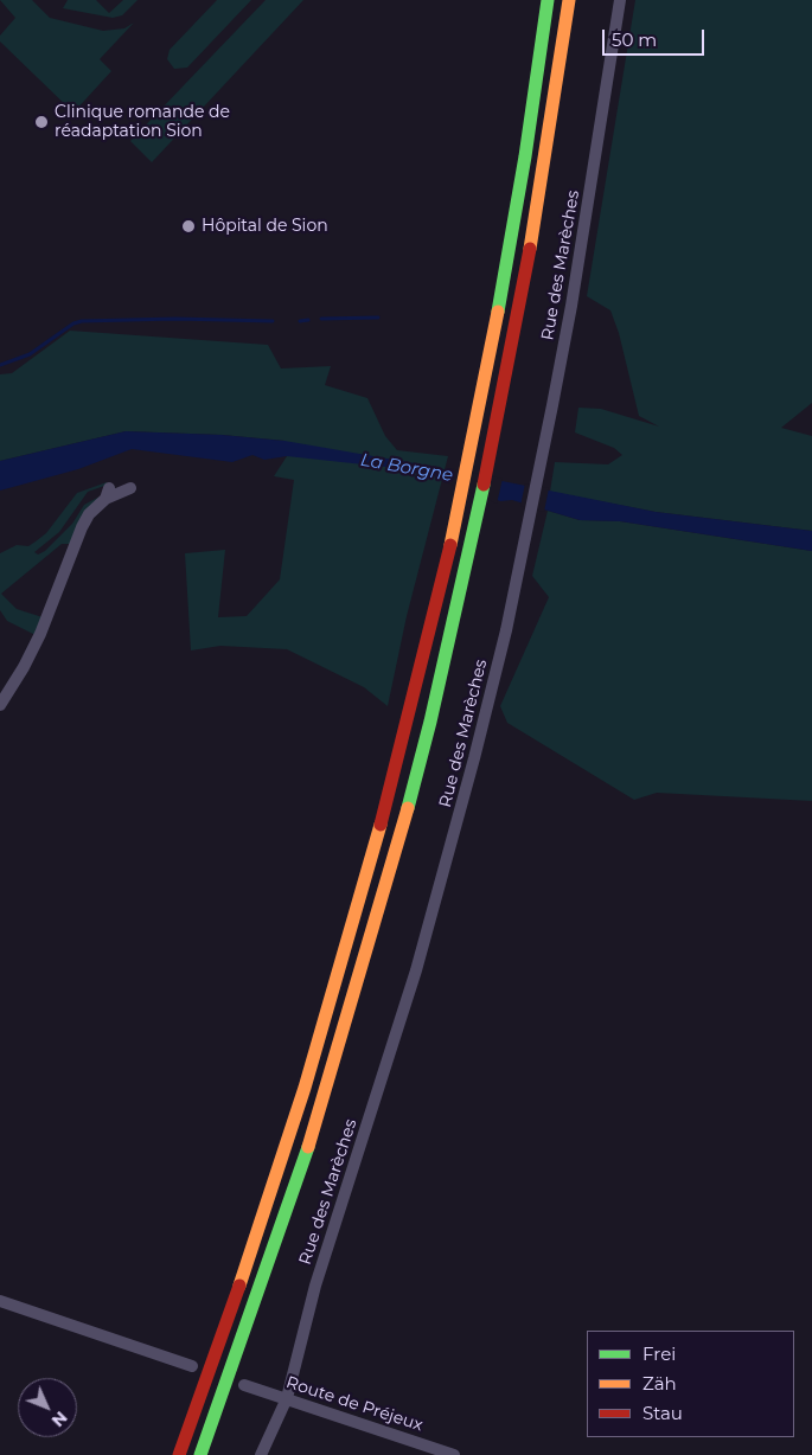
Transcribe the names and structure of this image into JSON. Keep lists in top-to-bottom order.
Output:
{
  "streets": {
    "street": ["Rue des Marèches", "Route de Préjeux"]
  },
  "crossings": [
    ["Rue des Marèches", "Route de Préjeux"]
  ],
  "water": ["La Borgne"],
  "places": ["Clinique romande de réadaptation Sion", "Hôpital de Sion"],
  "legend": ["Frei", "Zäh", "Stau"],
  "scale_bar": "50 m",
  "north": "bottom right"
}
